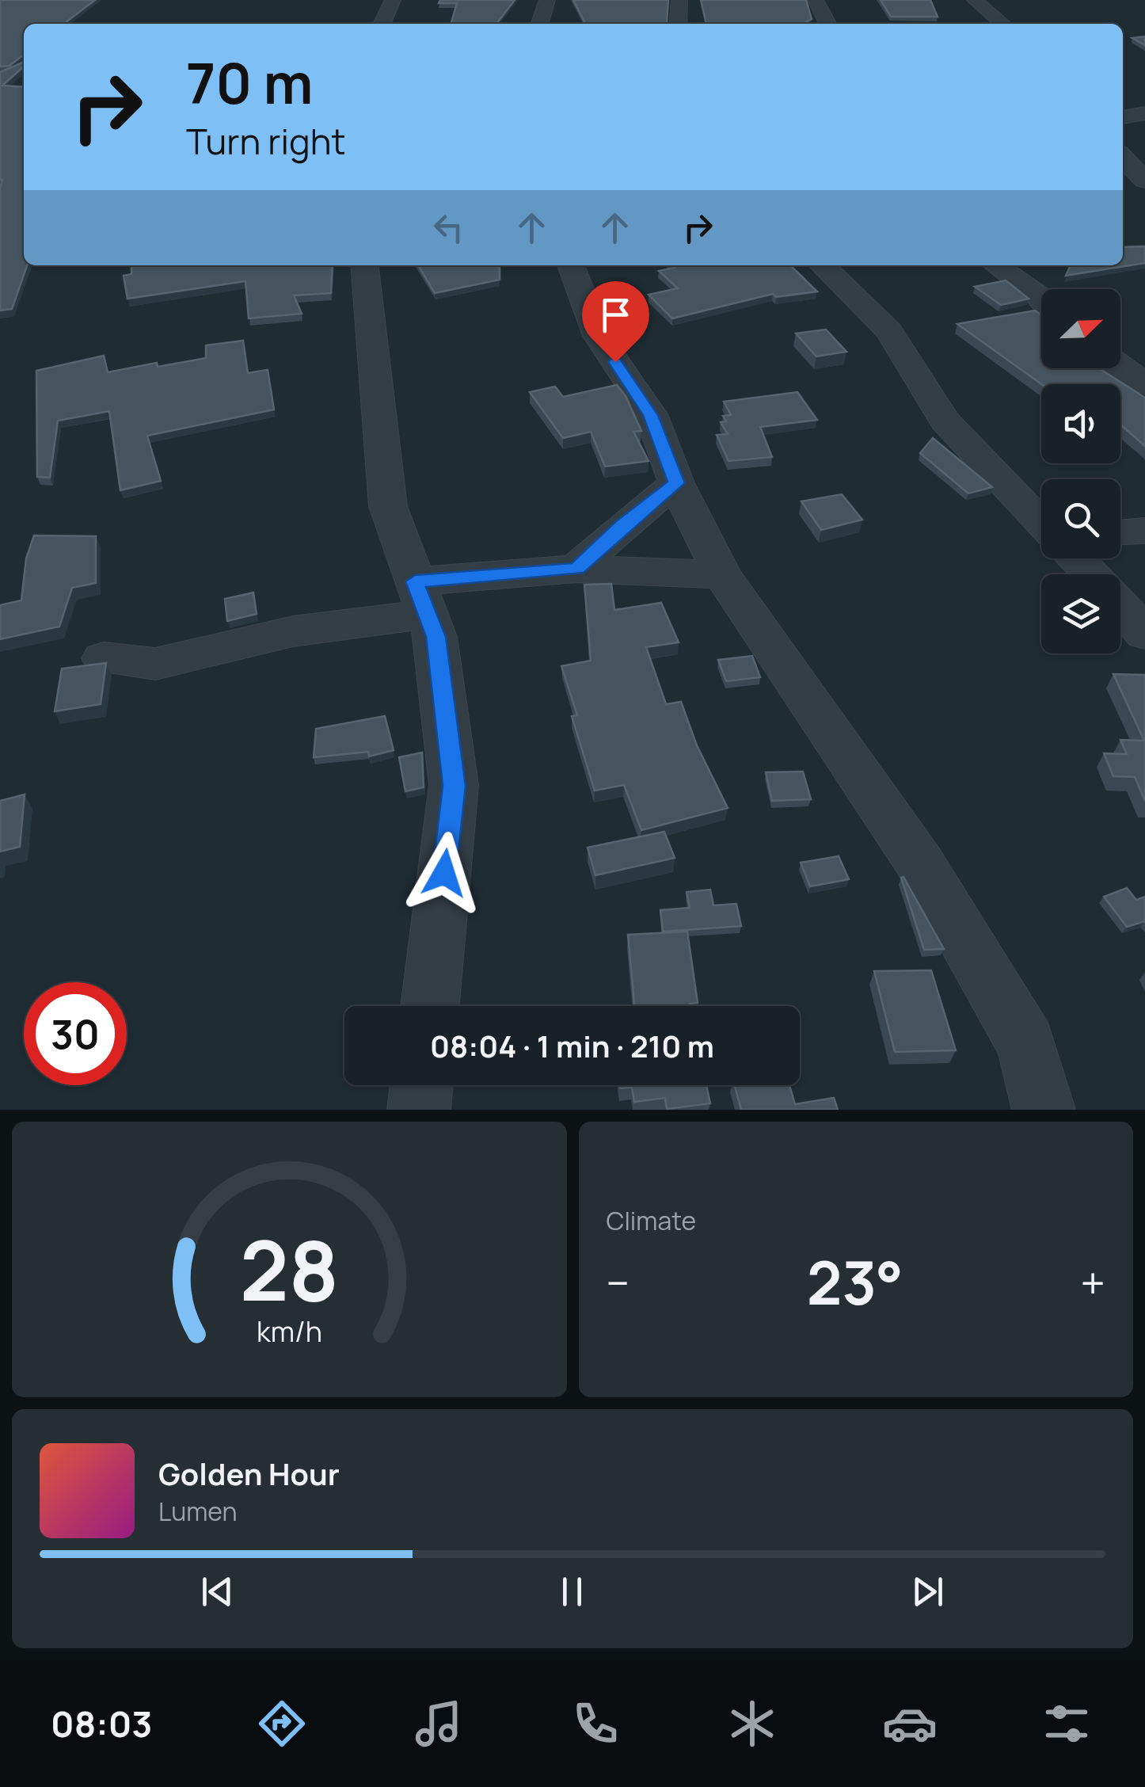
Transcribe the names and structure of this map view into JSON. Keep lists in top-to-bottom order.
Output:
{
  "north": "top right",
  "page": {
    "turn": ["70 m", "Turn right"],
    "limit": "30",
    "trip": "08:04 · 1 min · 210 m",
    "tile": "Climate",
    "heat": ["−", "23°", "+"],
    "song": ["Golden Hour", "Lumen"],
    "tabs": "08:03",
    "gauge": ["28", "km/h"]
  }
}
